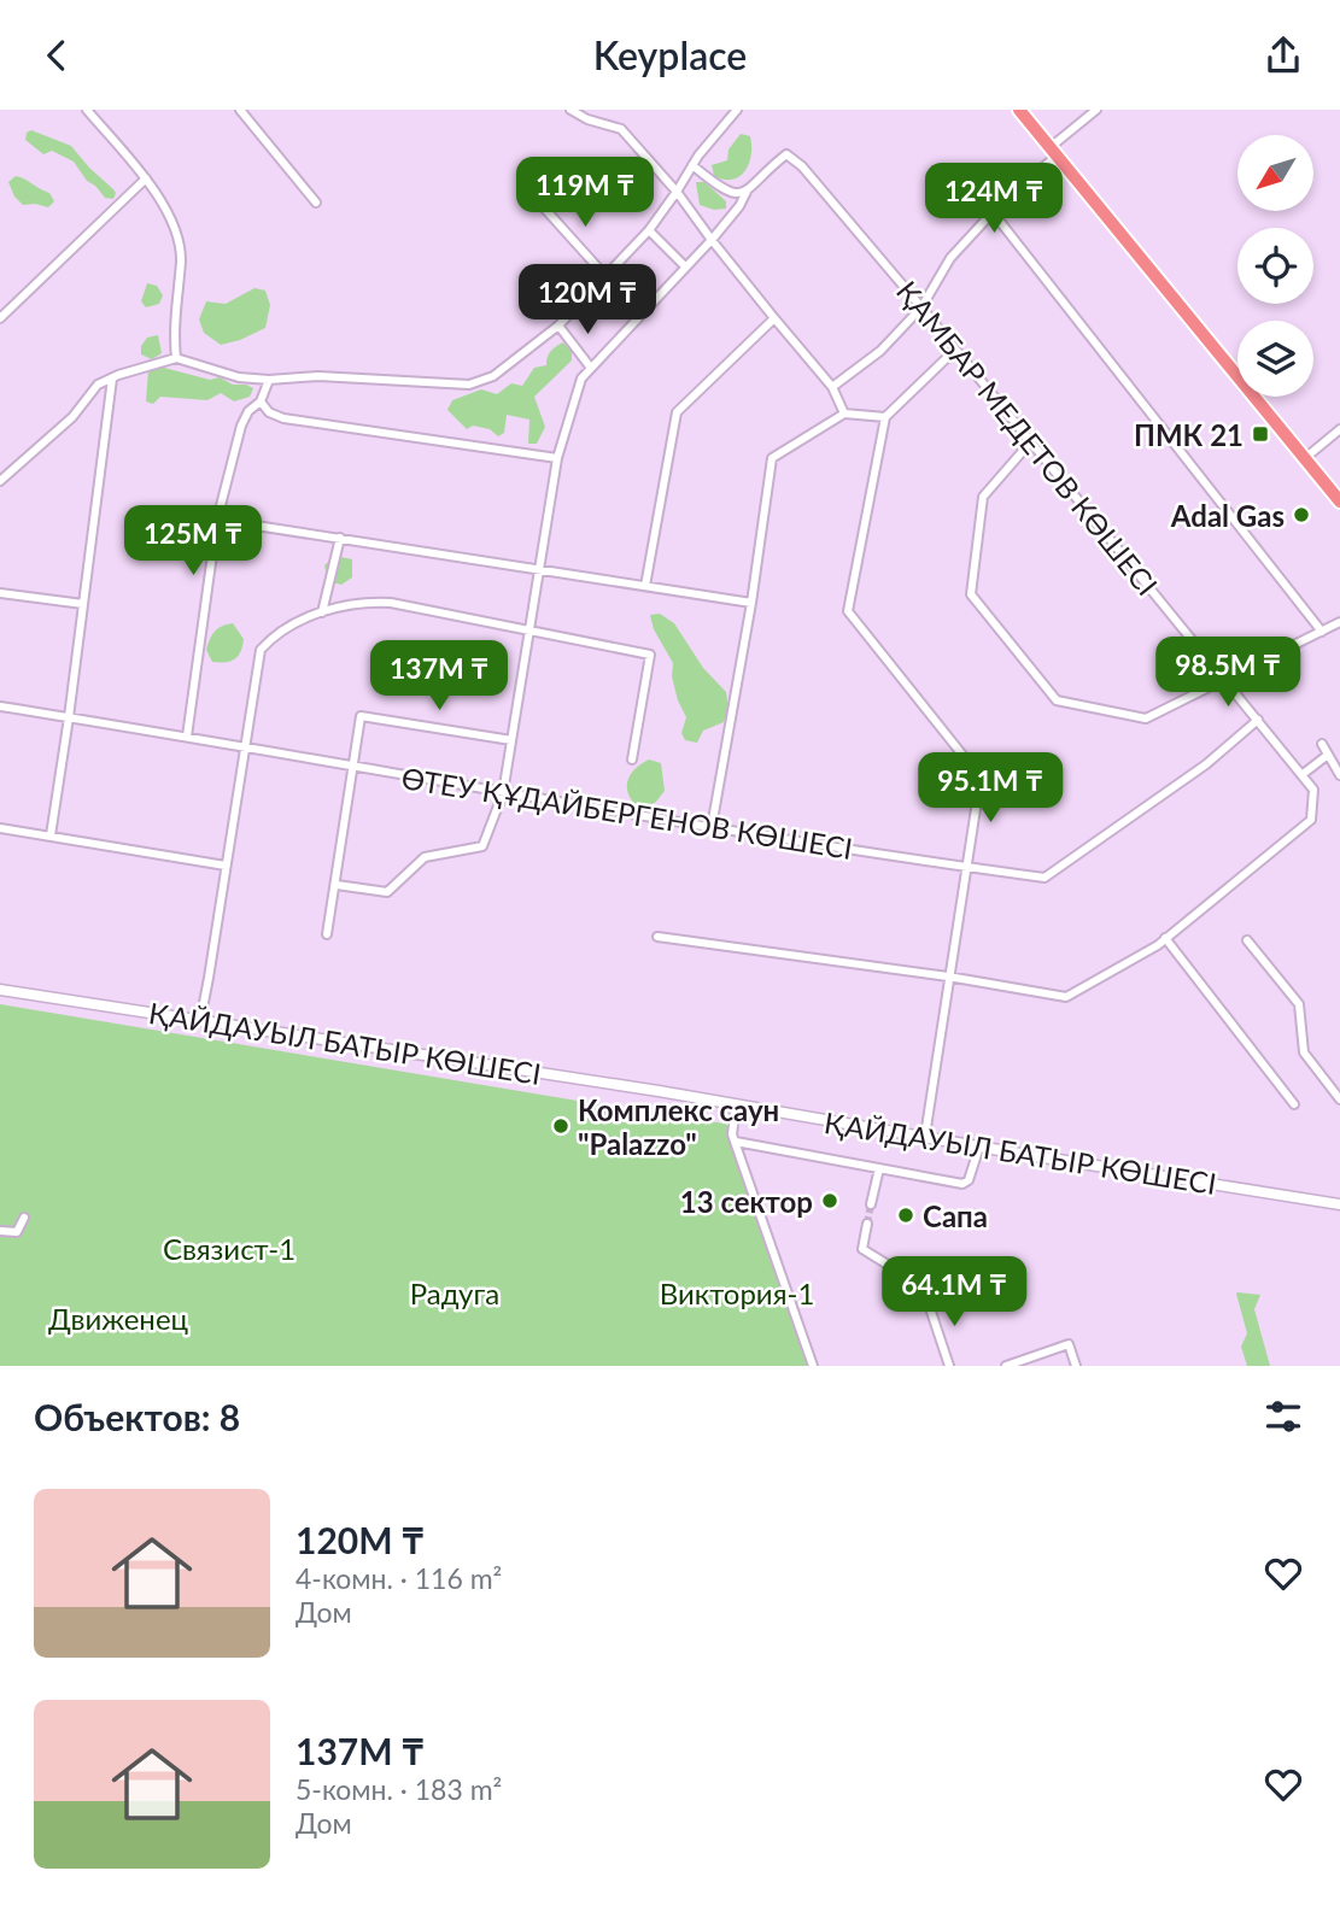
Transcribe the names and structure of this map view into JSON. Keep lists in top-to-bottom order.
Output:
{
  "streets": {
    "street": ["ҚАМБАР МЕДЕТОВ КӨШЕСІ", "ӨТЕУ ҚҰДАЙБЕРГЕНОВ КӨШЕСІ", "ҚАЙДАУЫЛ БАТЫР КӨШЕСІ"]
  },
  "crossings": [
    ["ҚАМБАР МЕДЕТОВ КӨШЕСІ", "ӨТЕУ ҚҰДАЙБЕРГЕНОВ КӨШЕСІ"]
  ],
  "parks": [
    "Связист-1",
    "Радуга",
    "Виктория-1",
    "Движенец"
  ],
  "places": {
    "transit": ["ПМК 21"],
    "other": [
      "Adal Gas",
      "Комплекс саун \"Palazzo\"",
      "13 сектор",
      "Сапа"
    ]
  },
  "north": "bottom left",
  "page": {
    "header": "Keyplace",
    "price": [
      "119M ₸",
      "124M ₸",
      "120M ₸",
      "125M ₸",
      "98.5M ₸",
      "137M ₸",
      "95.1M ₸",
      "64.1M ₸"
    ],
    "heading": "Объектов: 8",
    "list": [
      {
        "name": "120M ₸",
        "note": "4-комн. · 116 m² · Дом"
      },
      {
        "name": "137M ₸",
        "note": "5-комн. · 183 m² · Дом"
      }
    ]
  }
}
